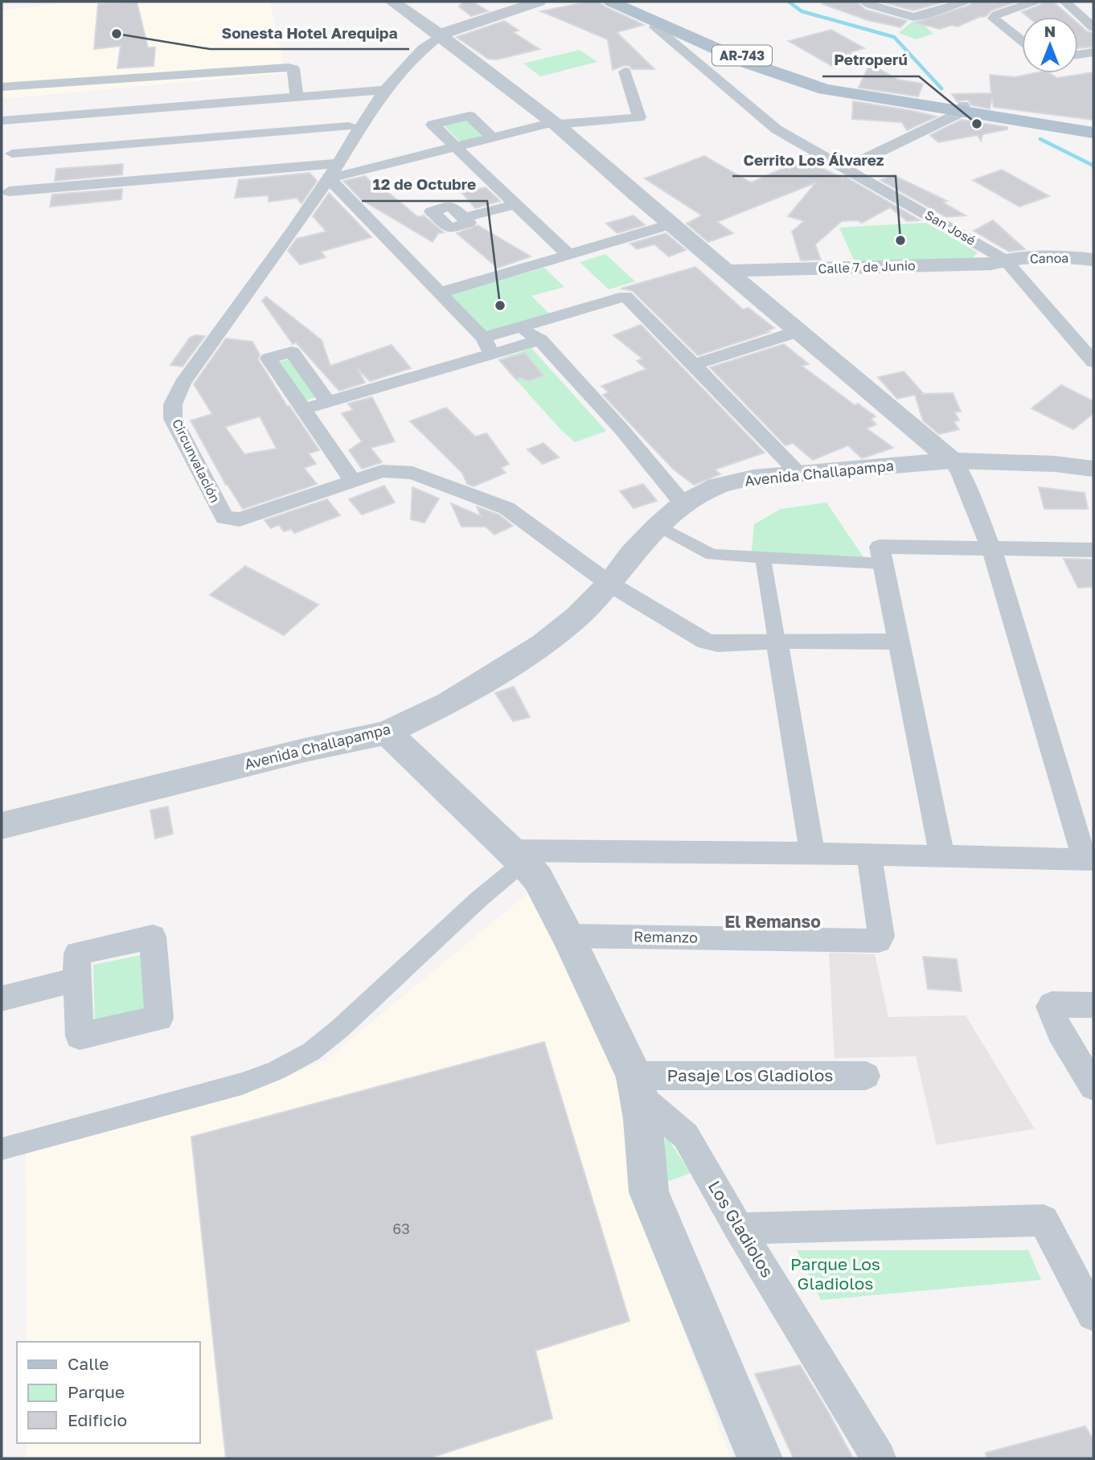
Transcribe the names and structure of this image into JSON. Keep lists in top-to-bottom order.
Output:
{
  "streets": {
    "main road": ["AR-743"],
    "street": [
      "San José",
      "Canoa",
      "Calle 7 de Junio",
      "Circunvalación",
      "Avenida Challapampa",
      "Remanzo",
      "Pasaje Los Gladiolos",
      "Los Gladiolos"
    ]
  },
  "crossings": [
    ["AR-743", "San José"],
    ["San José", "Canoa"],
    ["San José", "Calle 7 de Junio"],
    ["Canoa", "Calle 7 de Junio"],
    ["Circunvalación", "Avenida Challapampa"],
    ["Pasaje Los Gladiolos", "Los Gladiolos"]
  ],
  "districts": ["El Remanso"],
  "parks": ["Parque Los Gladiolos"],
  "places": [
    "Sonesta Hotel Arequipa",
    "Petroperú",
    "Cerrito Los Álvarez",
    "12 de Octubre"
  ],
  "house_numbers": ["63"],
  "legend": ["Calle", "Parque", "Edificio"],
  "north": "top"
}
